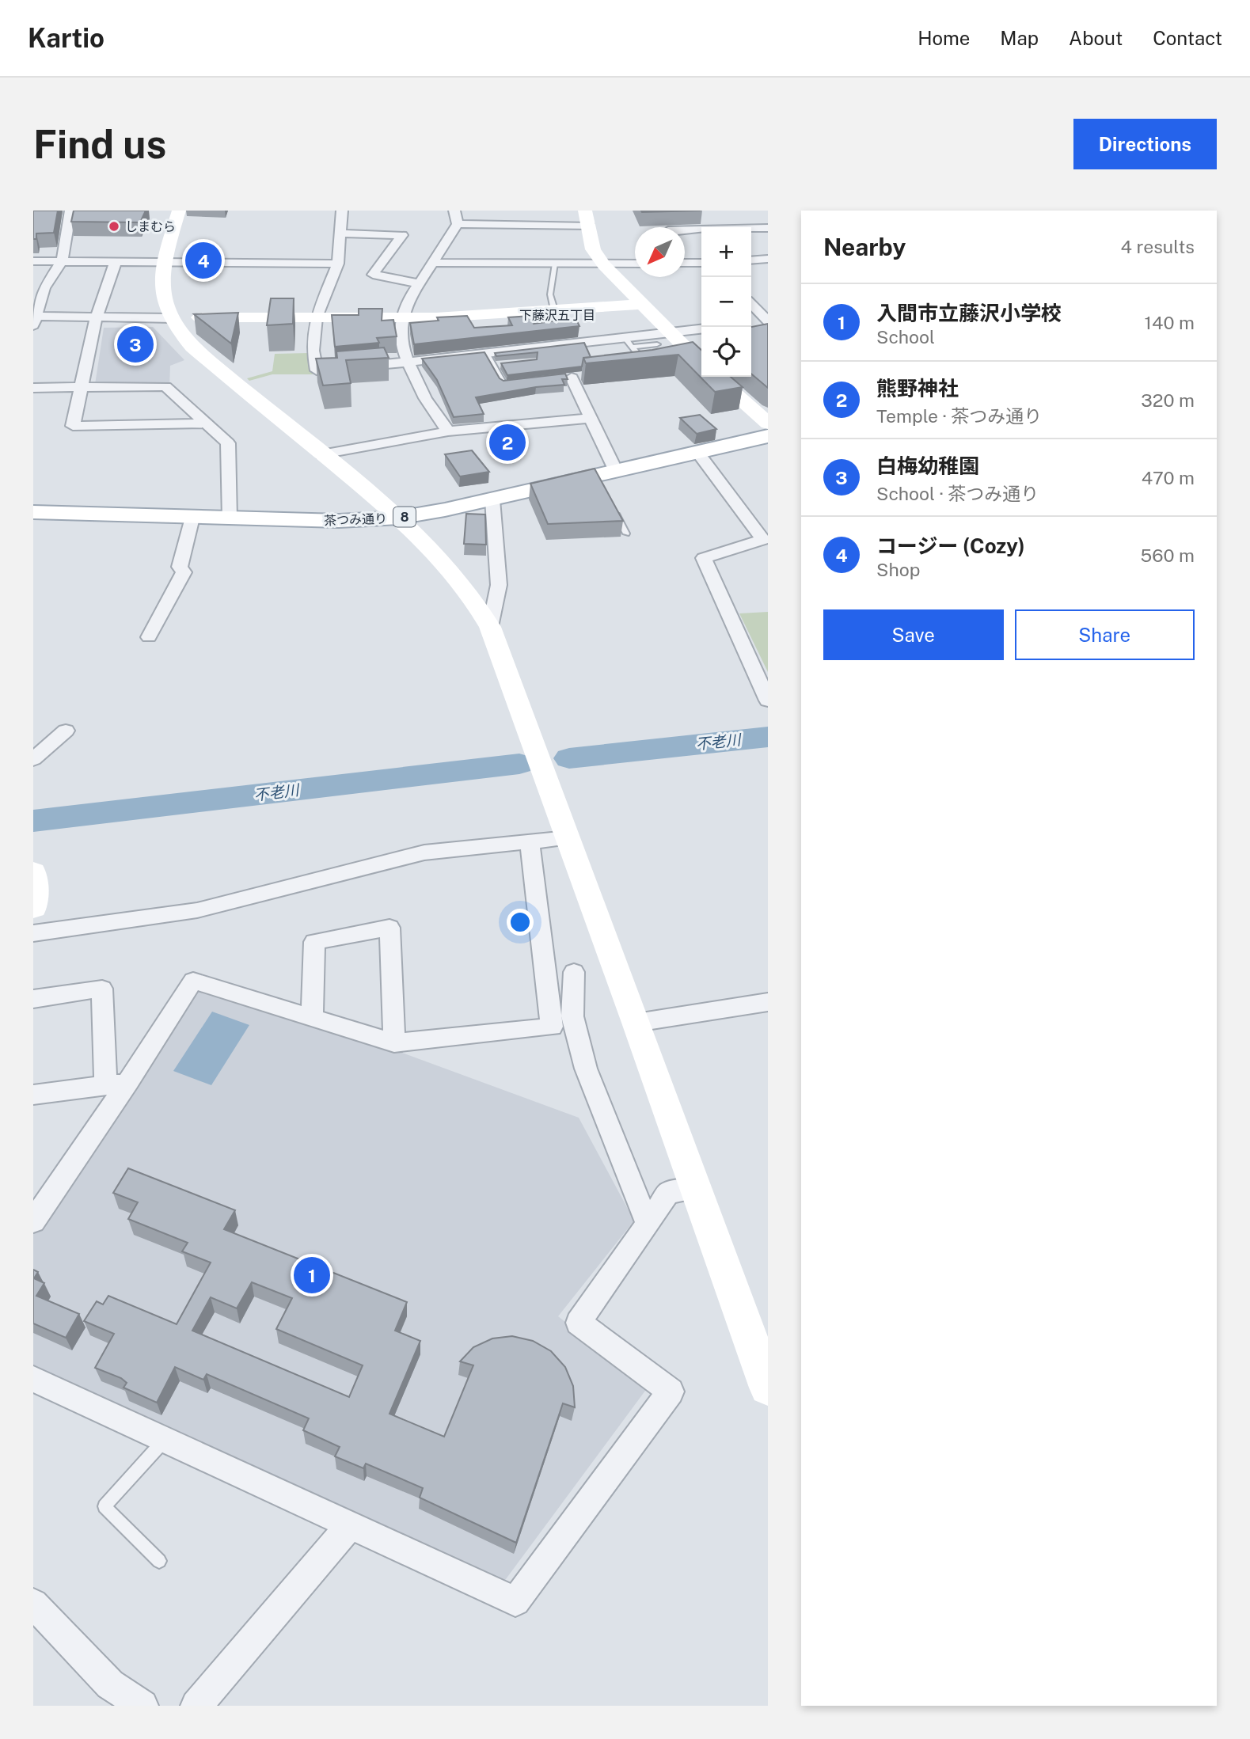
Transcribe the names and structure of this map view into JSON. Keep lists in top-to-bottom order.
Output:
{
  "streets": {
    "main road": ["8", "茶つみ通り"]
  },
  "districts": ["下藤沢五丁目"],
  "water": ["不老川"],
  "places": ["しまむら"],
  "north": "bottom left",
  "page": {
    "header": "Kartio",
    "nav": [
      "Home",
      "Map",
      "About",
      "Contact"
    ],
    "buttons": [
      "Directions",
      ["Save", "Share"]
    ],
    "title": "Find us",
    "heading": ["Nearby", "4 results"],
    "map_buttons": ["+", "−"],
    "pins": [
      "4",
      "3",
      "2",
      "1"
    ],
    "list": [
      {
        "mark": "1",
        "name": "入間市立藤沢小学校",
        "note": "School",
        "value": "140 m"
      },
      {
        "mark": "2",
        "name": "熊野神社",
        "note": "Temple · 茶つみ通り",
        "value": "320 m"
      },
      {
        "mark": "3",
        "name": "白梅幼稚園",
        "note": "School · 茶つみ通り",
        "value": "470 m"
      },
      {
        "mark": "4",
        "name": "コージー (Cozy)",
        "note": "Shop",
        "value": "560 m"
      }
    ]
  }
}
